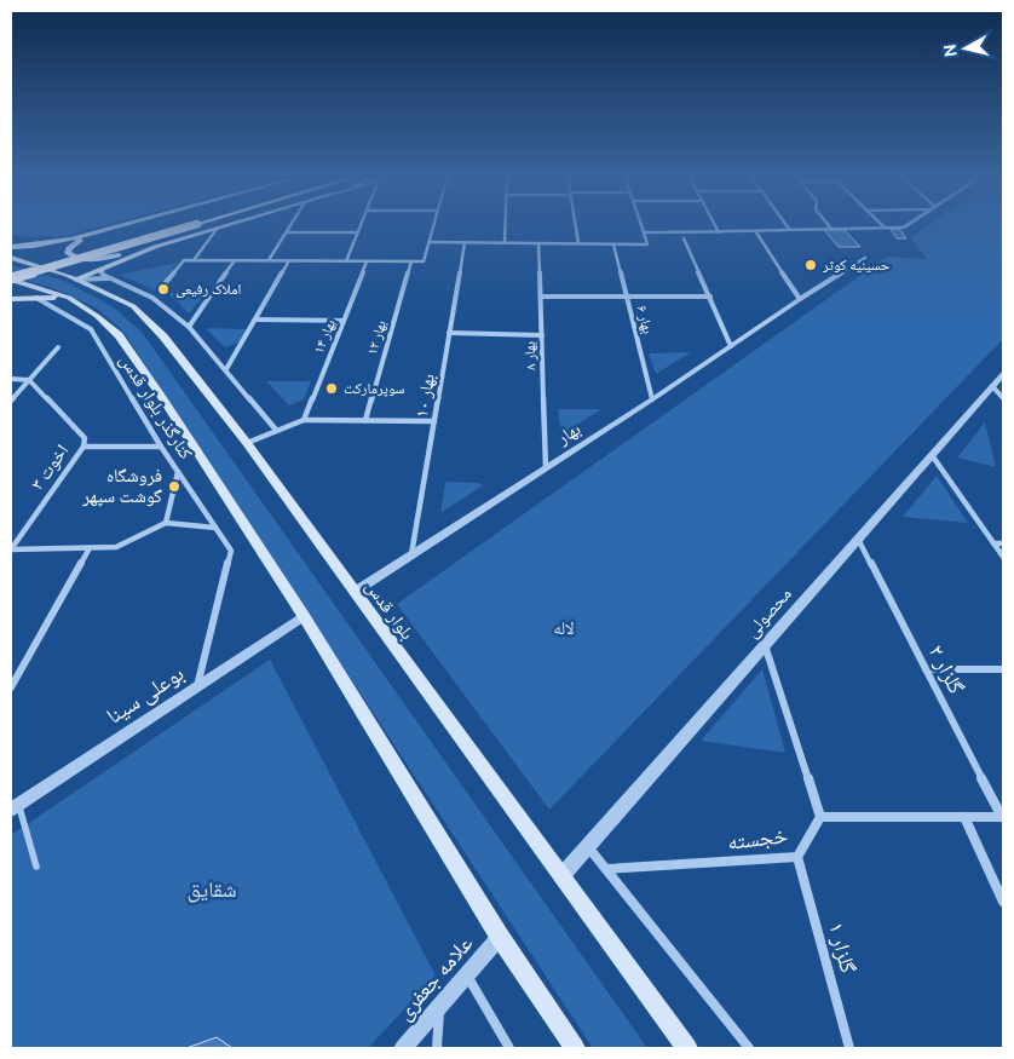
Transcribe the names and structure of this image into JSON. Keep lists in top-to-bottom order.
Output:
{
  "streets": {
    "main road": ["بلوار قدس"],
    "street": [
      "بهار ۶",
      "بهار ۱۴",
      "بهار ۱۲",
      "بهار ۸",
      "بهار ۱۰",
      "کنارگذر بلوار قدس",
      "بهار",
      "اخوت ۳",
      "محصولی",
      "گلزار ۲",
      "بوعلی سینا",
      "خجسته",
      "گلزار ۱",
      "علامه جعفری"
    ]
  },
  "crossings": [
    ["بهار ۶", "بهار"],
    ["بهار ۸", "بهار"],
    ["بهار ۱۰", "بهار"],
    ["کنارگذر بلوار قدس", "بوعلی سینا"],
    ["بهار", "بلوار قدس"],
    ["بلوار قدس", "محصولی"],
    ["محصولی", "گلزار ۲"],
    ["خجسته", "گلزار ۱"]
  ],
  "parks": ["لاله", "شقایق"],
  "places": [
    "حسینیه کوثر",
    "املاک رفیعی",
    "سوپرمارکت",
    "فروشگاه گوشت سپهر"
  ],
  "north": "left"
}
